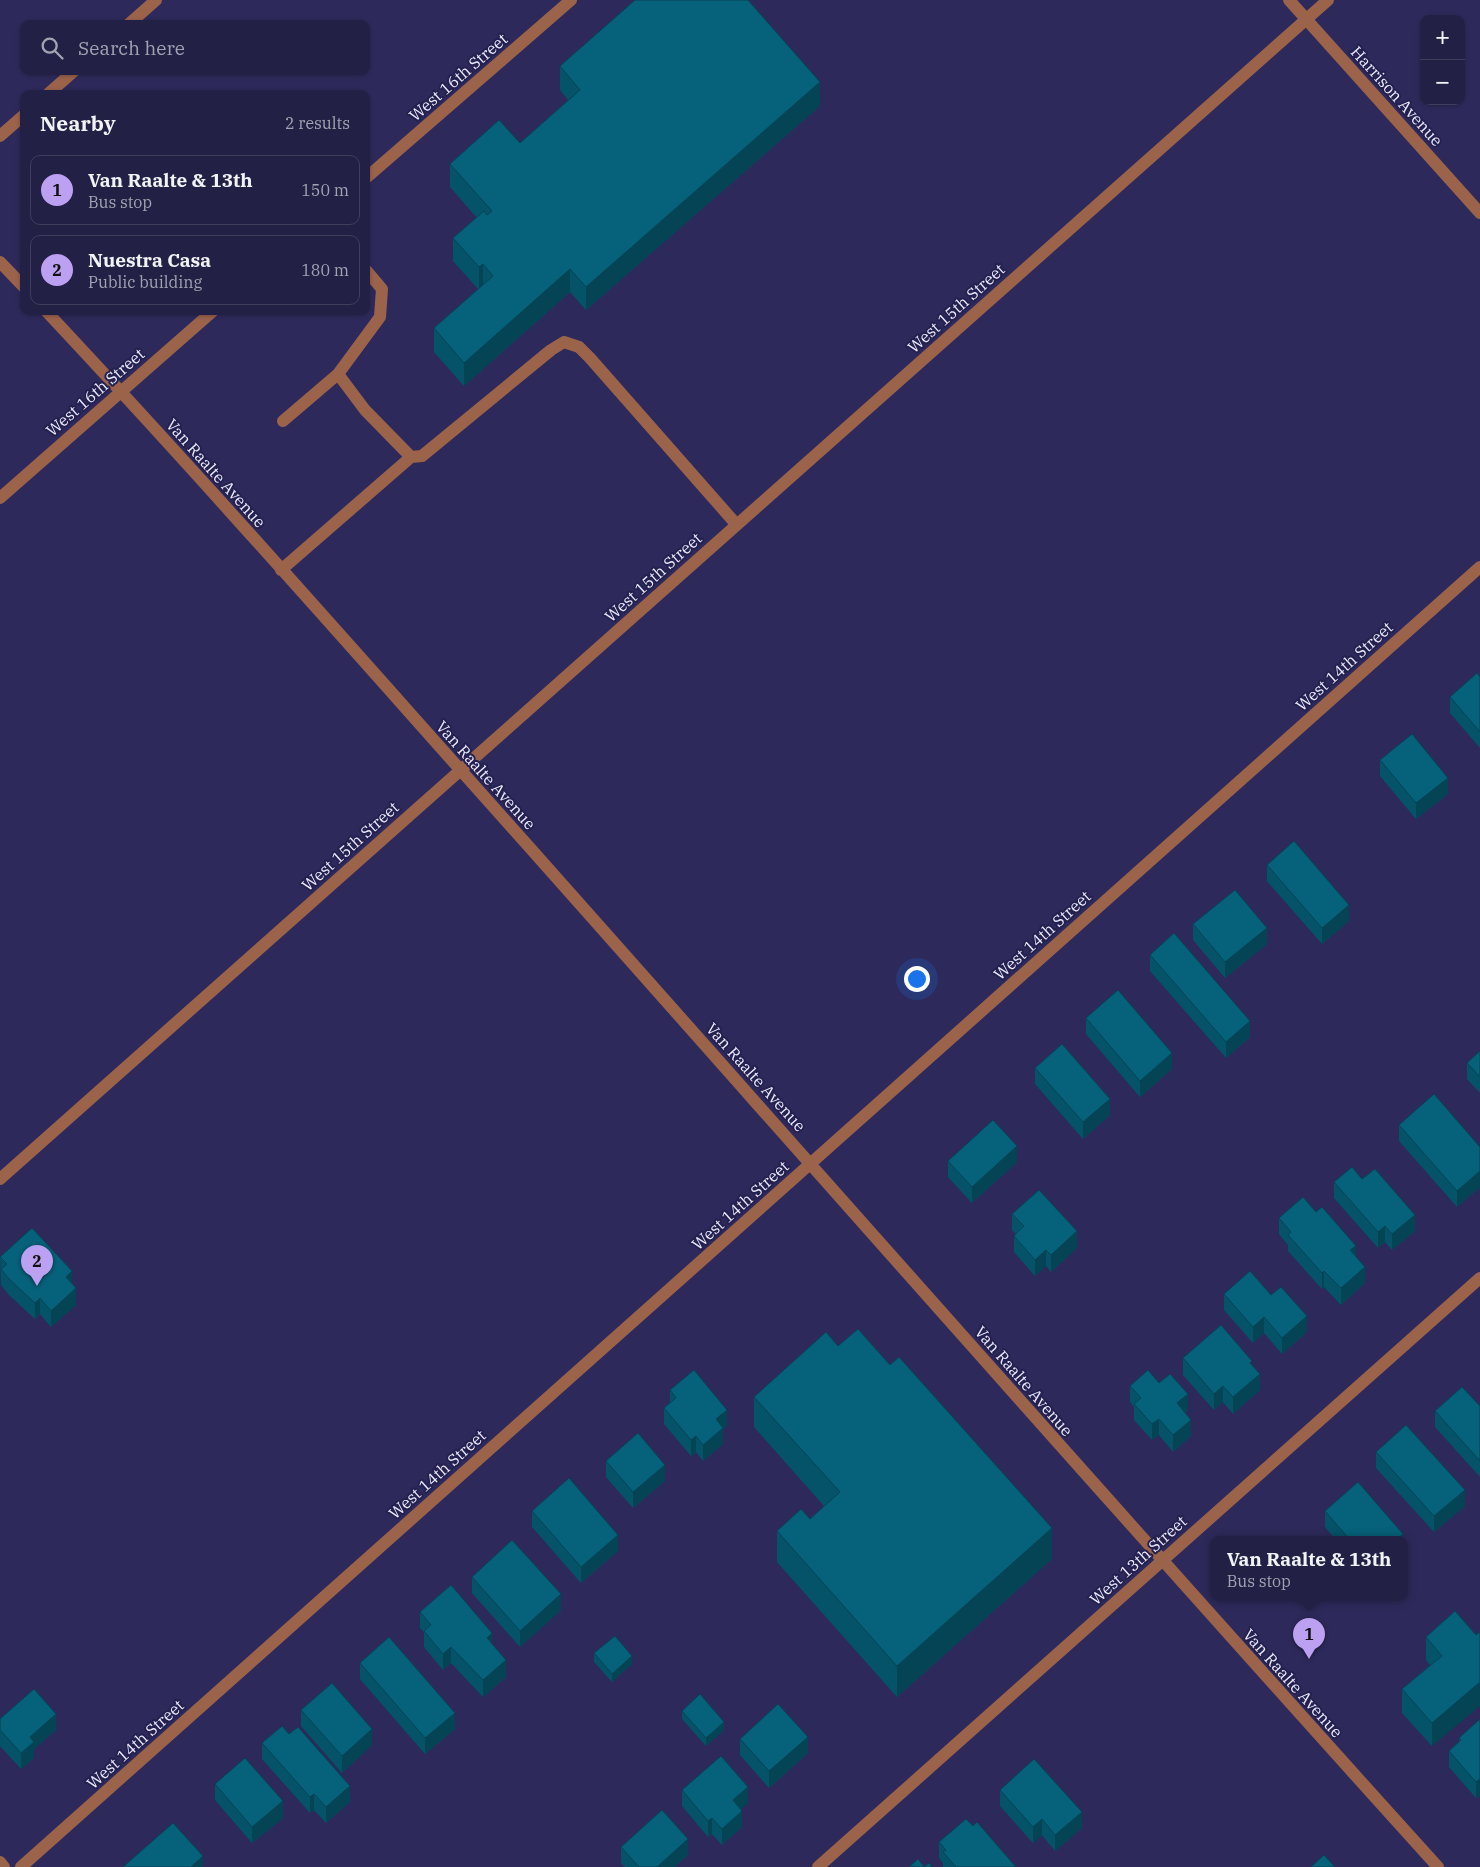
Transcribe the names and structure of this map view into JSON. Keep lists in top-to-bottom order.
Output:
{
  "streets": {
    "street": [
      "West 16th Street",
      "Harrison Avenue",
      "West 15th Street",
      "Van Raalte Avenue",
      "West 14th Street",
      "West 13th Street"
    ]
  },
  "crossings": [
    ["West 16th Street", "Van Raalte Avenue"],
    ["Harrison Avenue", "West 15th Street"],
    ["West 15th Street", "Van Raalte Avenue"],
    ["Van Raalte Avenue", "West 14th Street"],
    ["Van Raalte Avenue", "West 13th Street"]
  ],
  "page": {
    "map_buttons": ["+", "−"],
    "search": "Search here",
    "heading": ["Nearby", "2 results"],
    "list": [
      {
        "mark": "1",
        "name": "Van Raalte & 13th",
        "note": "Bus stop",
        "value": "150 m"
      },
      {
        "mark": "2",
        "name": "Nuestra Casa",
        "note": "Public building",
        "value": "180 m"
      }
    ],
    "pins": ["2", "1"],
    "popup": ["Van Raalte & 13th", "Bus stop"]
  }
}
